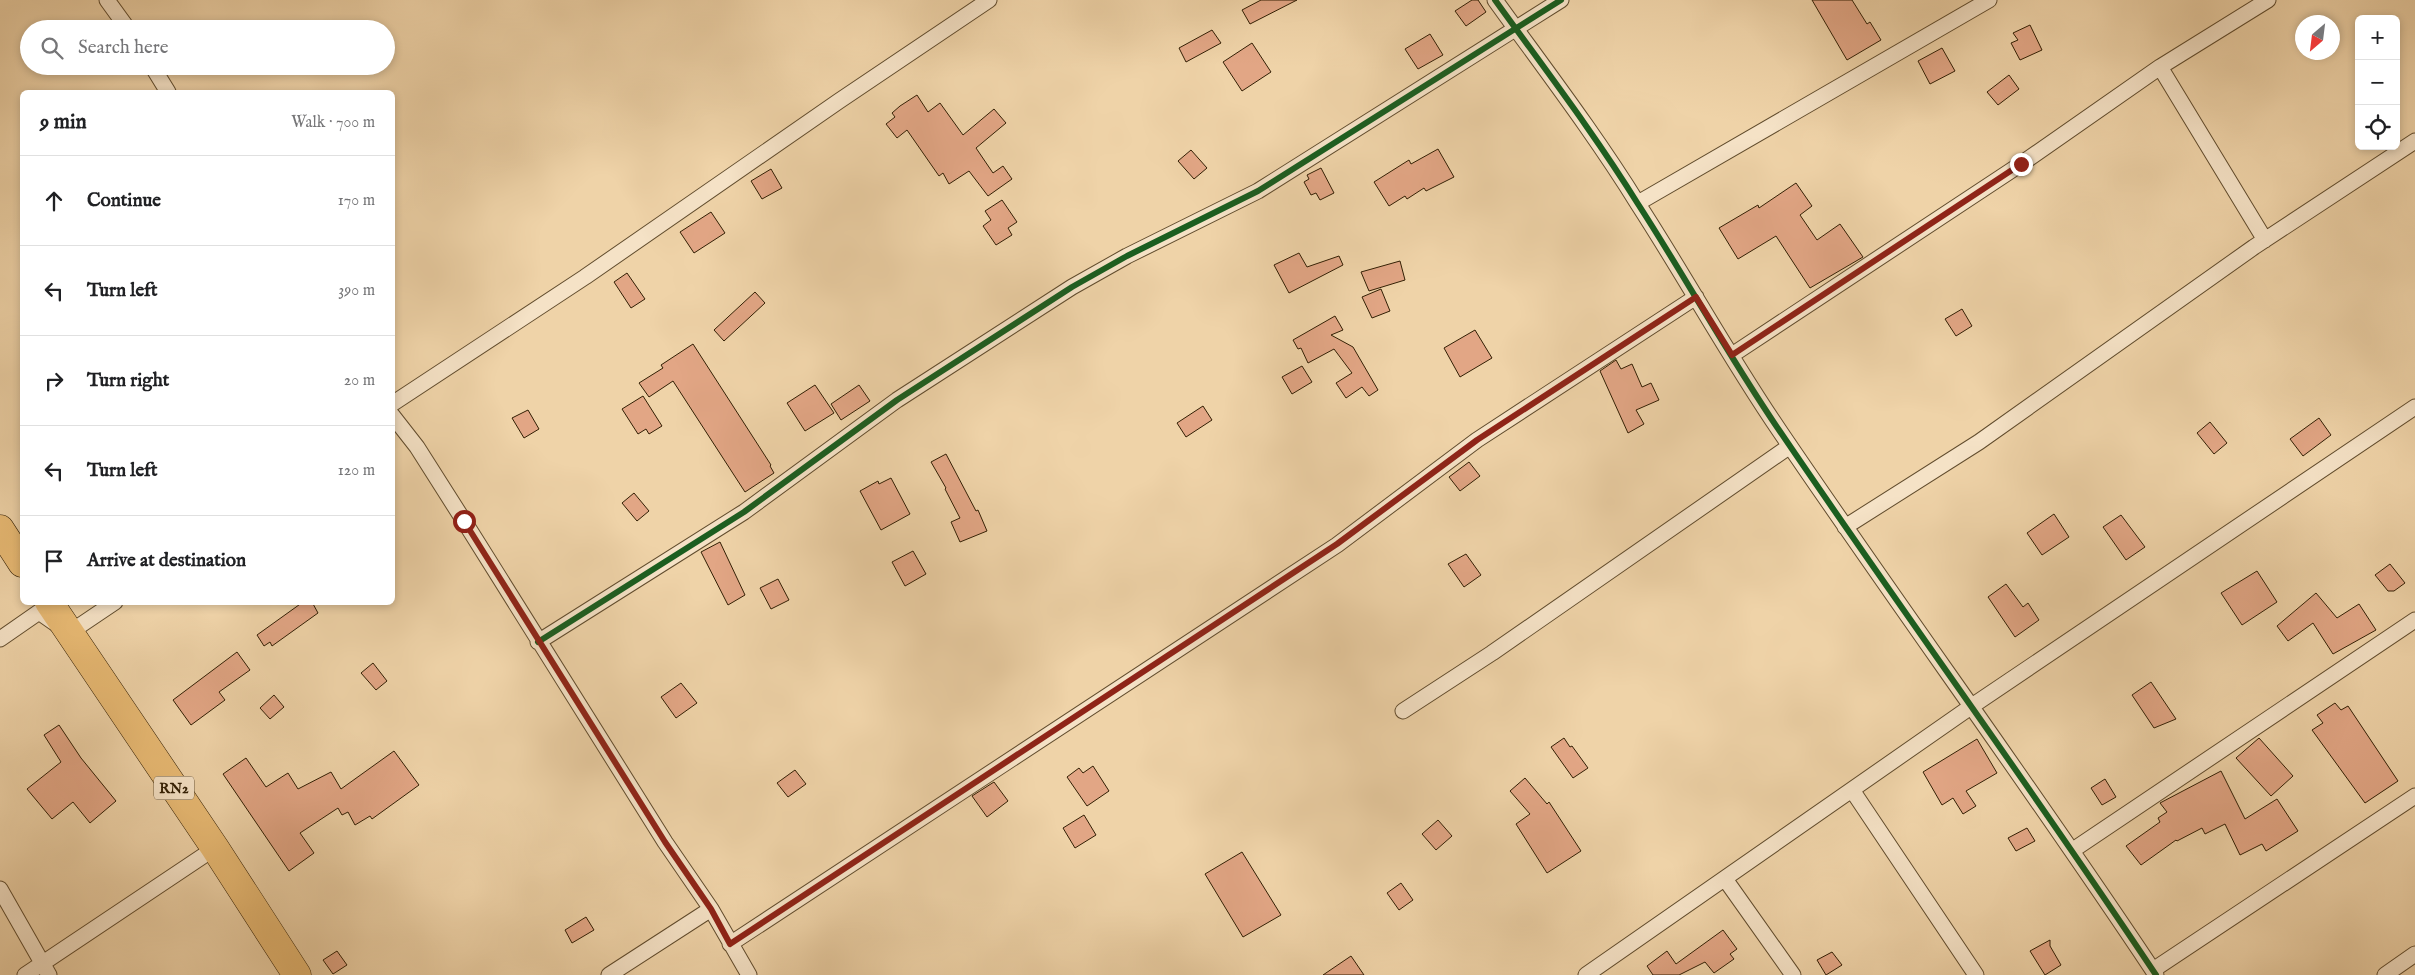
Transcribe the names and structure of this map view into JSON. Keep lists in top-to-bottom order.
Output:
{
  "streets": {
    "highway": ["RN2"]
  },
  "north": "bottom left",
  "page": {
    "map_buttons": ["+", "−"],
    "search": "Search here",
    "heading": ["9 min", "Walk · 700 m"],
    "list": [
      ["Continue", "170 m"],
      ["Turn left", "390 m"],
      ["Turn right", "20 m"],
      ["Turn left", "120 m"],
      "Arrive at destination"
    ]
  }
}
